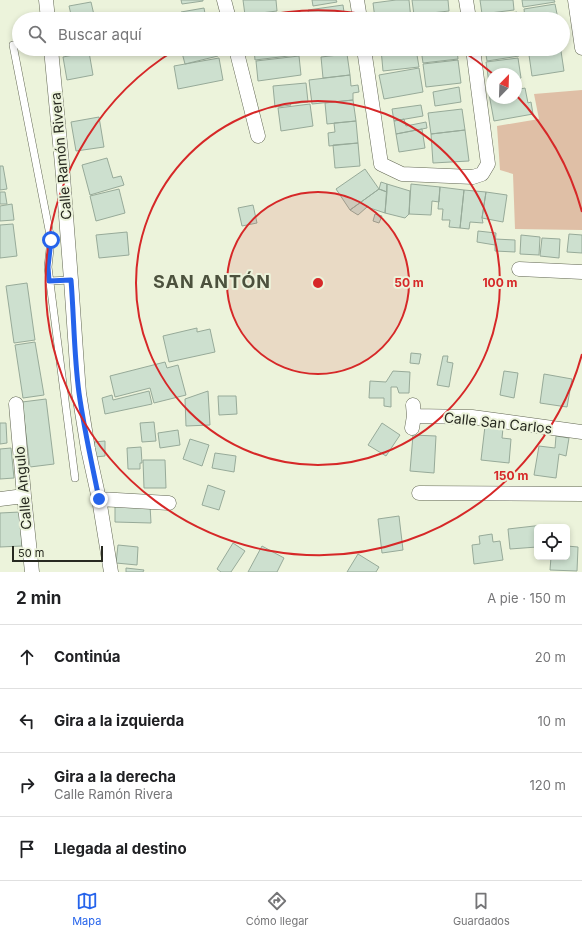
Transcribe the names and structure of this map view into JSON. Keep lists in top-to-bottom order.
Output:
{
  "streets": {
    "street": ["Calle Ramón Rivera", "Calle San Carlos", "Calle Angulo"]
  },
  "districts": ["SAN ANTÓN"],
  "scale_bar": "50 m",
  "north": "top right",
  "page": {
    "search": "Buscar aquí",
    "scale": "50 m",
    "heading": ["2 min", "A pie · 150 m"],
    "list": [
      ["Continúa", "20 m"],
      ["Gira a la izquierda", "10 m"],
      ["Gira a la derecha", "Calle Ramón Rivera", "120 m"],
      "Llegada al destino"
    ],
    "nav": ["Mapa", "Cómo llegar", "Guardados"]
  },
  "rings": ["50 m", "100 m", "150 m"]
}
